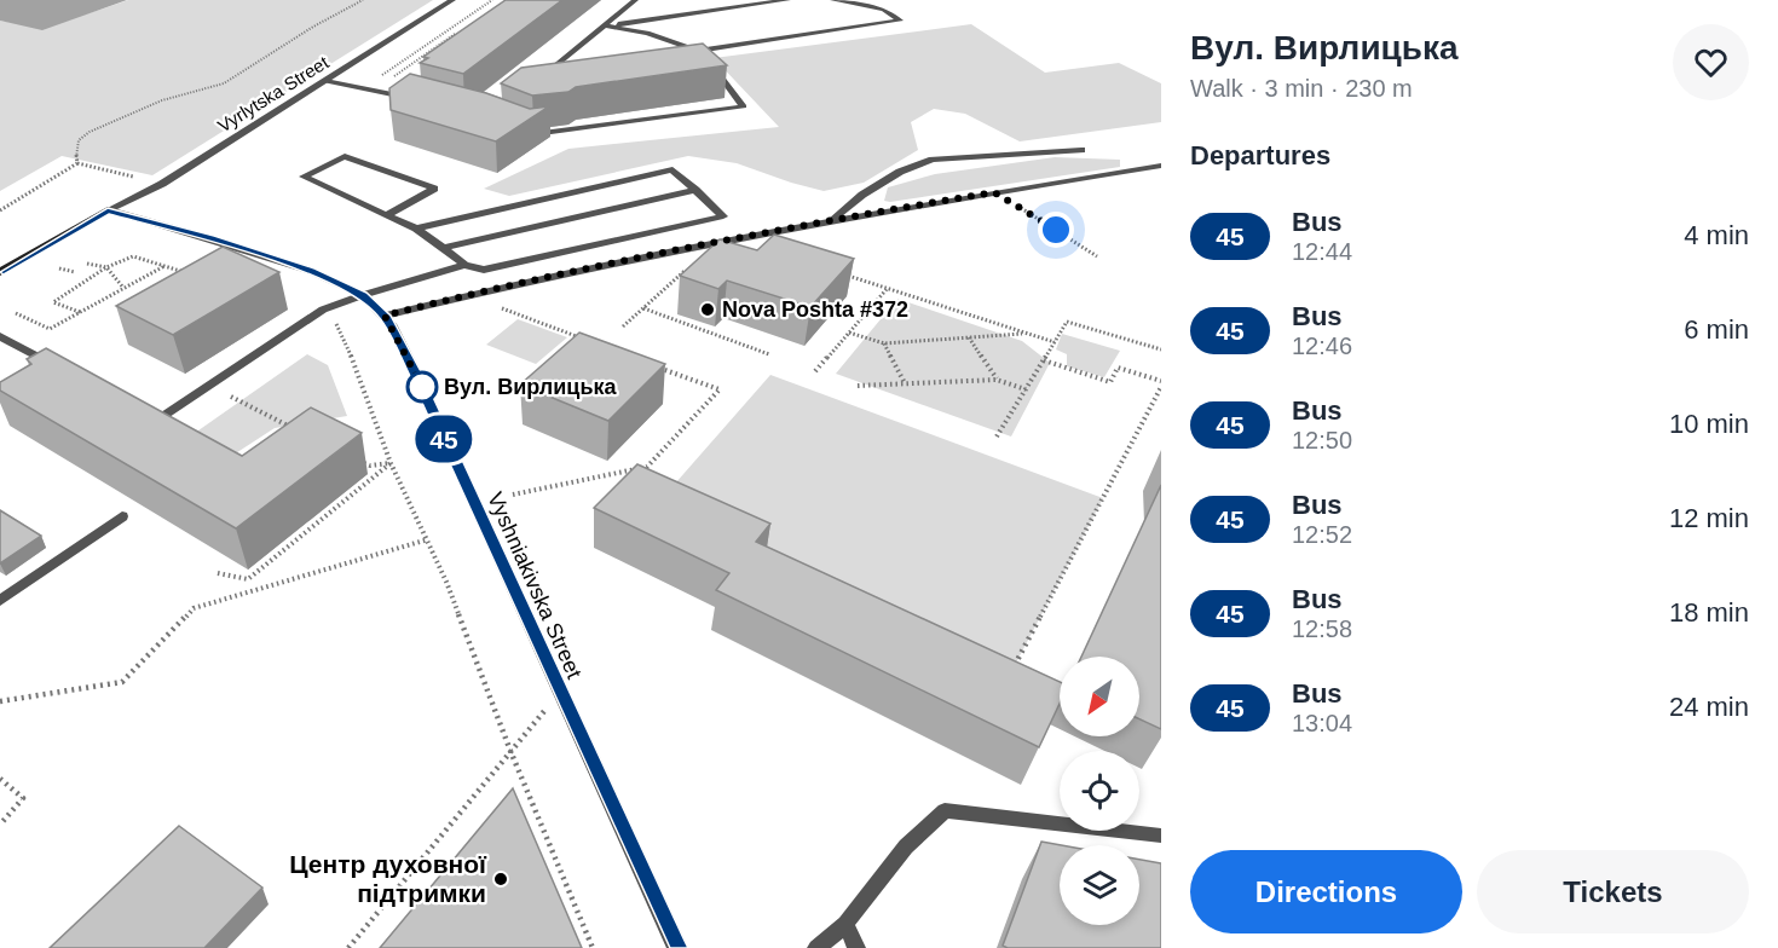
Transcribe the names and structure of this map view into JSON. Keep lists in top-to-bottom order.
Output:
{
  "streets": {
    "street": ["Vyrlytska Street", "Vyshniakivska Street"]
  },
  "crossings": [
    ["Vyrlytska Street", "Vyshniakivska Street"]
  ],
  "places": ["Nova Poshta #372", "Вул. Вирлицька", "Центр духовної підтримки"],
  "lines": ["bus line 45"],
  "north": "bottom left",
  "page": {
    "on_map": "45",
    "heading": [
      ["Вул. Вирлицька", "Walk · 3 min · 230 m"],
      "Departures"
    ],
    "list": [
      {
        "mark": "45",
        "name": "Bus",
        "note": "12:44",
        "value": "4 min"
      },
      {
        "mark": "45",
        "name": "Bus",
        "note": "12:46",
        "value": "6 min"
      },
      {
        "mark": "45",
        "name": "Bus",
        "note": "12:50",
        "value": "10 min"
      },
      {
        "mark": "45",
        "name": "Bus",
        "note": "12:52",
        "value": "12 min"
      },
      {
        "mark": "45",
        "name": "Bus",
        "note": "12:58",
        "value": "18 min"
      },
      {
        "mark": "45",
        "name": "Bus",
        "note": "13:04",
        "value": "24 min"
      }
    ],
    "buttons": ["Directions", "Tickets"]
  }
}
